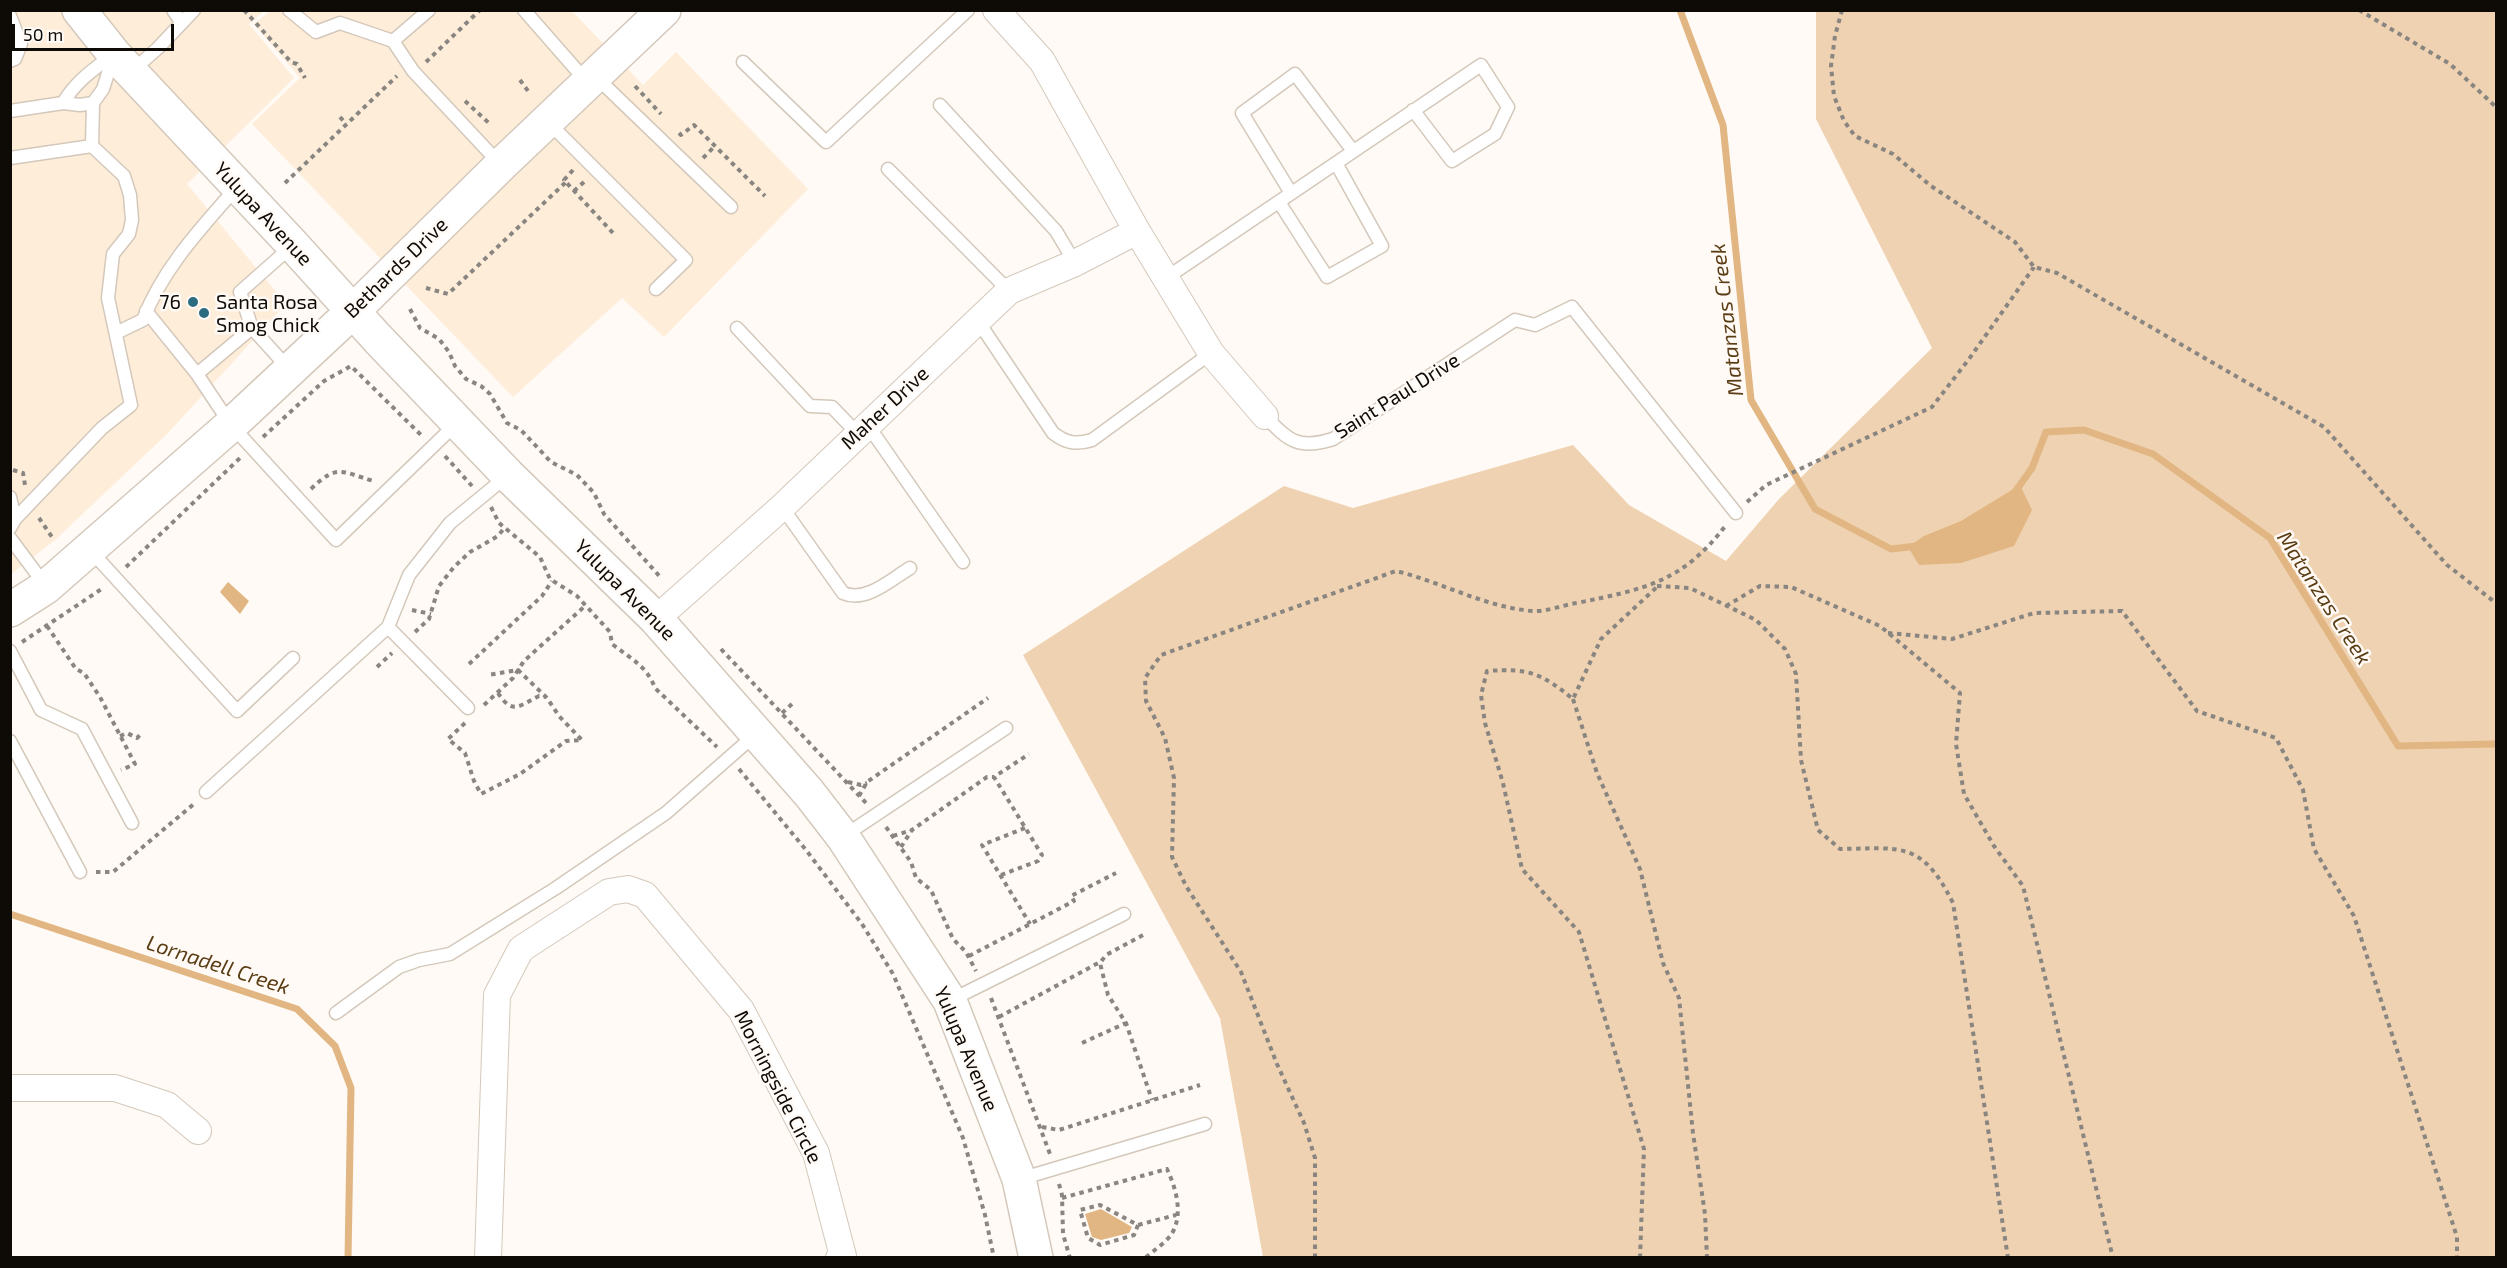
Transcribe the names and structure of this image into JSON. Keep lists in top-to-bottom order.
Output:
{
  "streets": {
    "street": [
      "Yulupa Avenue",
      "Bethards Drive",
      "Saint Paul Drive",
      "Maher Drive",
      "Morningside Circle"
    ]
  },
  "crossings": [
    ["Yulupa Avenue", "Bethards Drive"],
    ["Yulupa Avenue", "Maher Drive"],
    ["Saint Paul Drive", "Maher Drive"]
  ],
  "water": ["Matanzas Creek", "Lornadell Creek"],
  "places": ["76", "Santa Rosa Smog Chick"],
  "scale_bar": "50 m"
}
